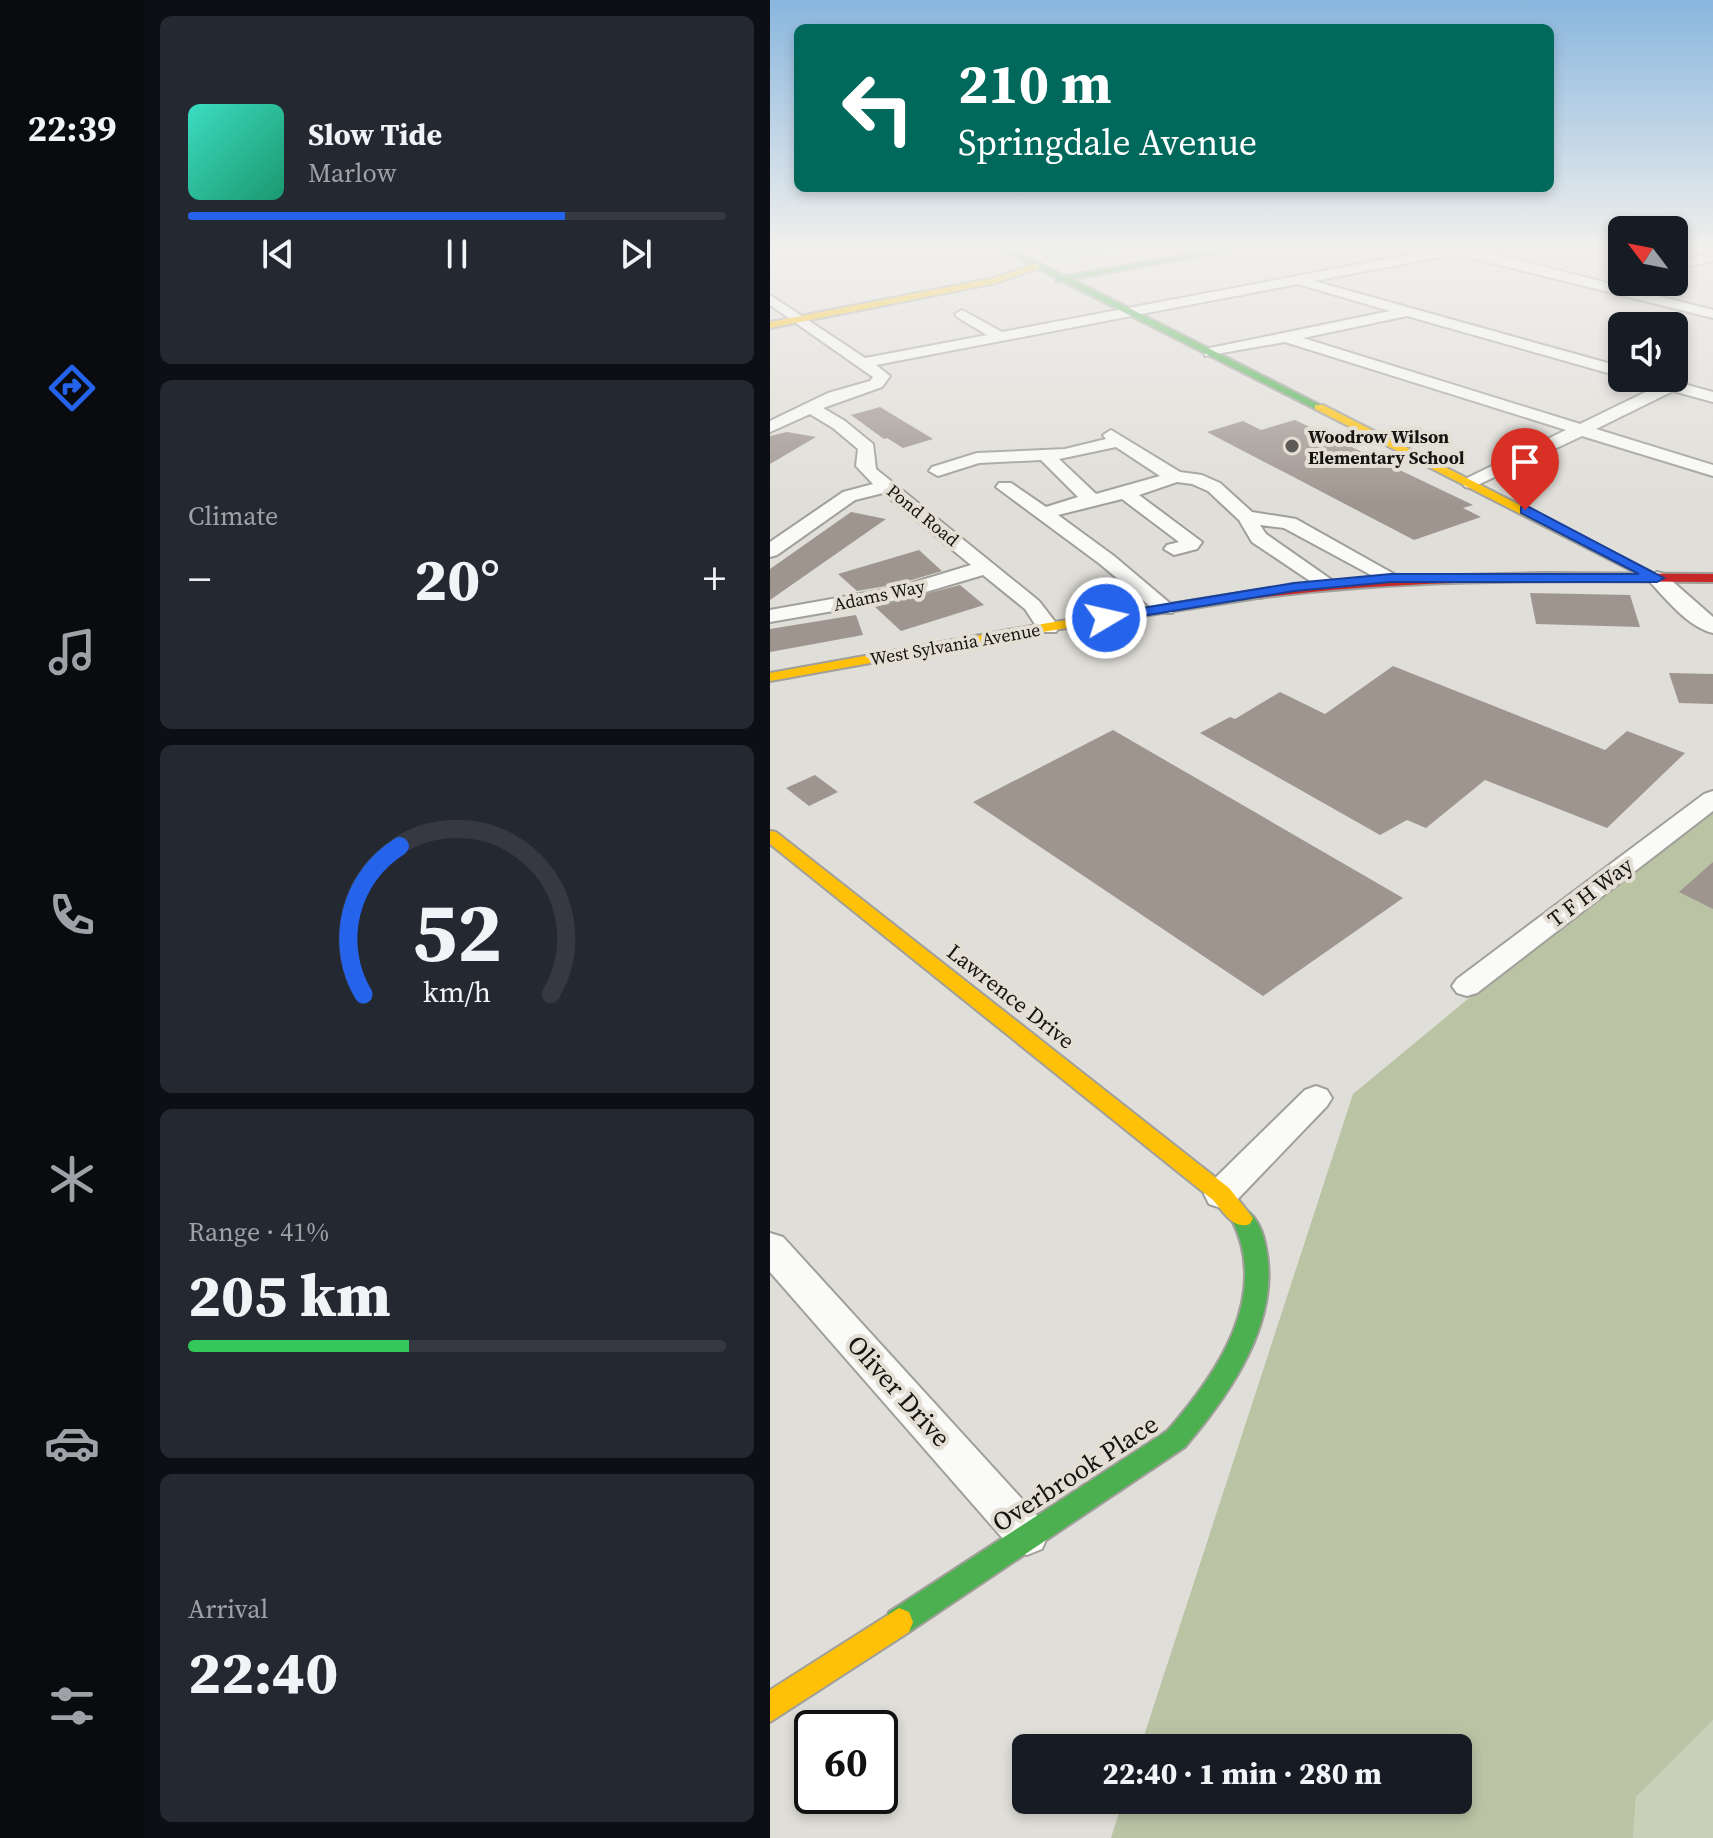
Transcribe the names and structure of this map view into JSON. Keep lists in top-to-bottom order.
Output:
{
  "streets": {
    "street": [
      "Pond Road",
      "Adams Way",
      "West Sylvania Avenue",
      "T F H Way",
      "Lawrence Drive",
      "Oliver Drive",
      "Overbrook Place"
    ]
  },
  "crossings": [
    ["Pond Road", "Adams Way"],
    ["Pond Road", "West Sylvania Avenue"],
    ["Lawrence Drive", "Overbrook Place"],
    ["Oliver Drive", "Overbrook Place"]
  ],
  "places": ["Woodrow Wilson Elementary School"],
  "north": "top left",
  "page": {
    "tabs": "22:39",
    "turn": ["210 m", "Springdale Avenue"],
    "song": ["Slow Tide", "Marlow"],
    "tile": [
      "Climate",
      ["Range · 41%", "205 km"],
      ["Arrival", "22:40"]
    ],
    "heat": ["−", "20°", "+"],
    "limit": "60",
    "trip": "22:40 · 1 min · 280 m",
    "gauge": ["52", "km/h"]
  }
}
